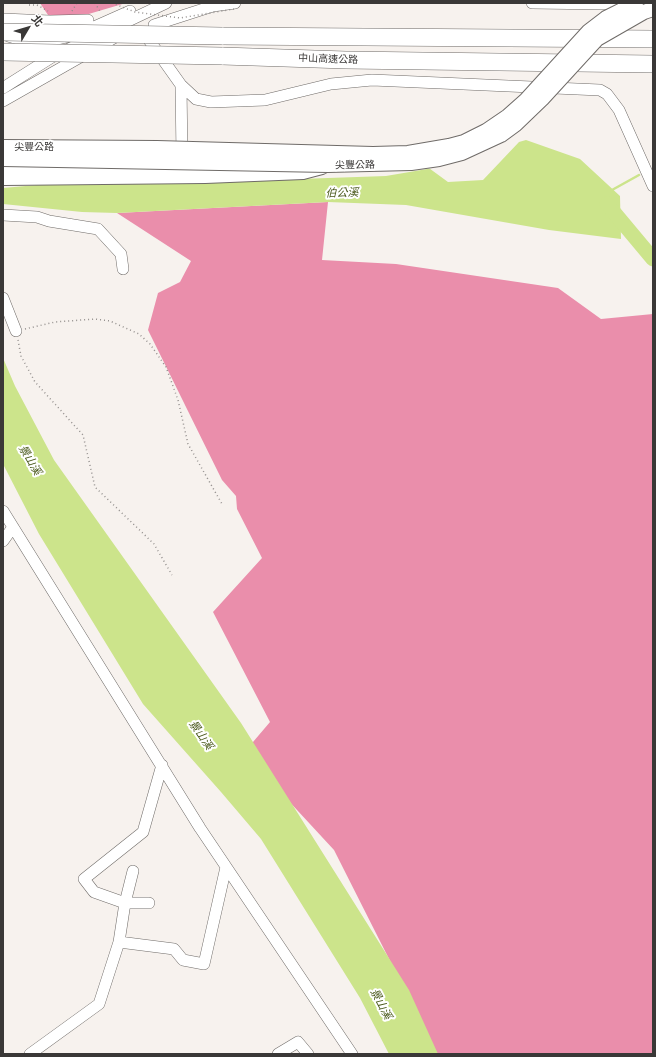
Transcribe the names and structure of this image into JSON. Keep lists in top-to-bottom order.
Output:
{
  "streets": {
    "highway": ["中山高速公路"],
    "main road": ["尖豐公路"]
  },
  "water": ["伯公溪", "景山溪"],
  "north": "top right"
}
